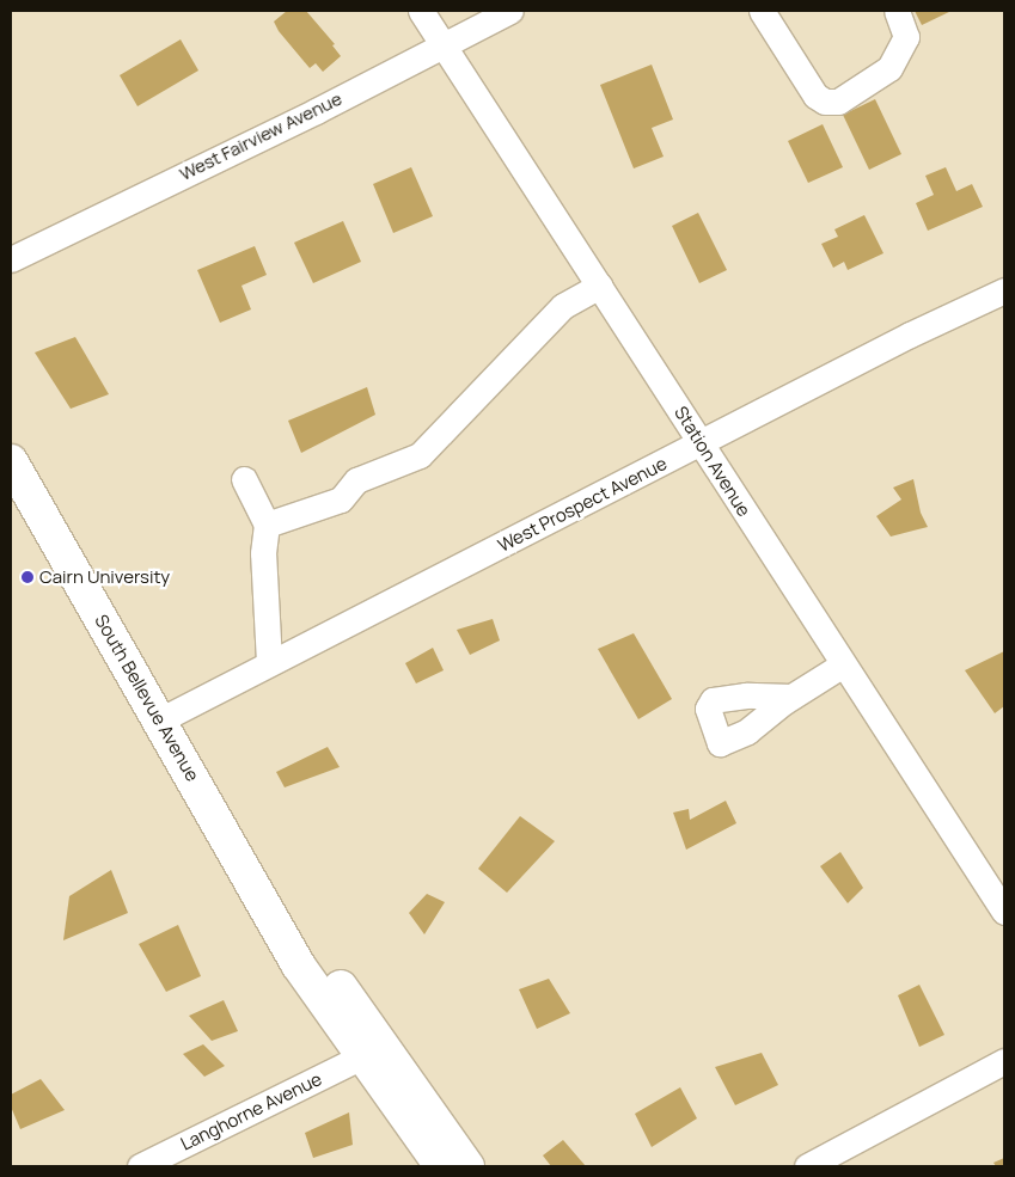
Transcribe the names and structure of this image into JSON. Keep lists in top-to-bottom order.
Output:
{
  "streets": {
    "main road": ["South Bellevue Avenue"],
    "street": [
      "West Fairview Avenue",
      "Station Avenue",
      "West Prospect Avenue",
      "Langhorne Avenue"
    ]
  },
  "crossings": [
    ["West Fairview Avenue", "Station Avenue"],
    ["Station Avenue", "West Prospect Avenue"],
    ["West Prospect Avenue", "South Bellevue Avenue"],
    ["South Bellevue Avenue", "Langhorne Avenue"]
  ],
  "places": ["Cairn University"]
}
